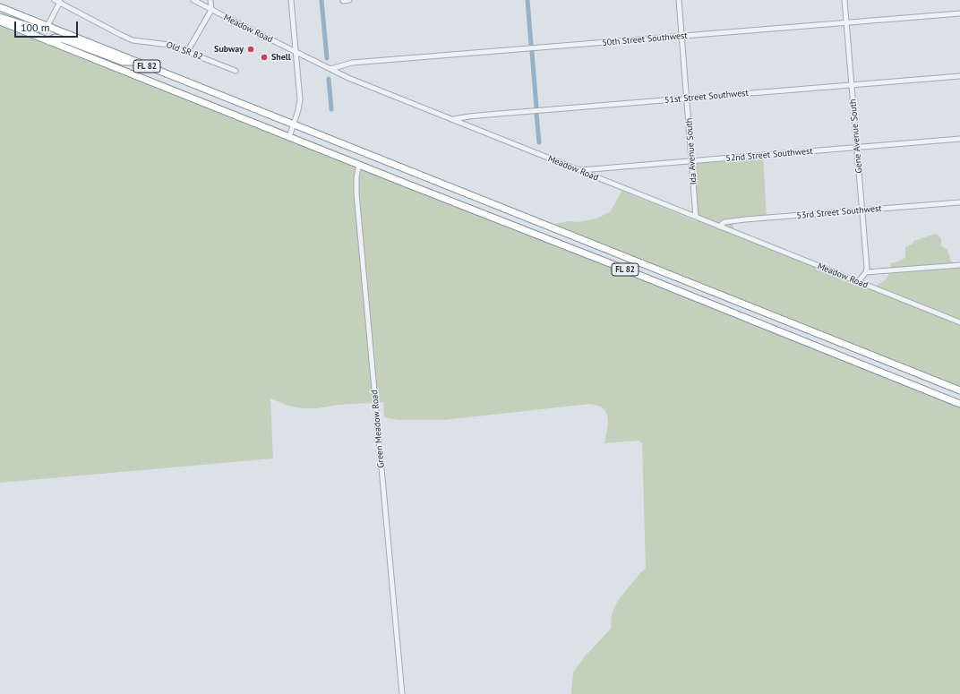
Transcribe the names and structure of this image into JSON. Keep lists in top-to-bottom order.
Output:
{
  "streets": {
    "highway": ["FL 82"],
    "street": [
      "Meadow Road",
      "50th Street Southwest",
      "Old SR 82",
      "51st Street Southwest",
      "Gene Avenue South",
      "Ida Avenue South",
      "52nd Street Southwest",
      "53rd Street Southwest",
      "Green Meadow Road"
    ]
  },
  "crossings": [
    ["Meadow Road", "50th Street Southwest"],
    ["Meadow Road", "51st Street Southwest"],
    ["Meadow Road", "Ida Avenue South"],
    ["Meadow Road", "52nd Street Southwest"],
    ["Meadow Road", "53rd Street Southwest"],
    ["50th Street Southwest", "Gene Avenue South"],
    ["50th Street Southwest", "Ida Avenue South"],
    ["FL 82", "Green Meadow Road"],
    ["51st Street Southwest", "Gene Avenue South"],
    ["51st Street Southwest", "Ida Avenue South"],
    ["Gene Avenue South", "52nd Street Southwest"],
    ["Gene Avenue South", "53rd Street Southwest"],
    ["Ida Avenue South", "52nd Street Southwest"]
  ],
  "places": ["Subway", "Shell"],
  "scale_bar": "100 m"
}
